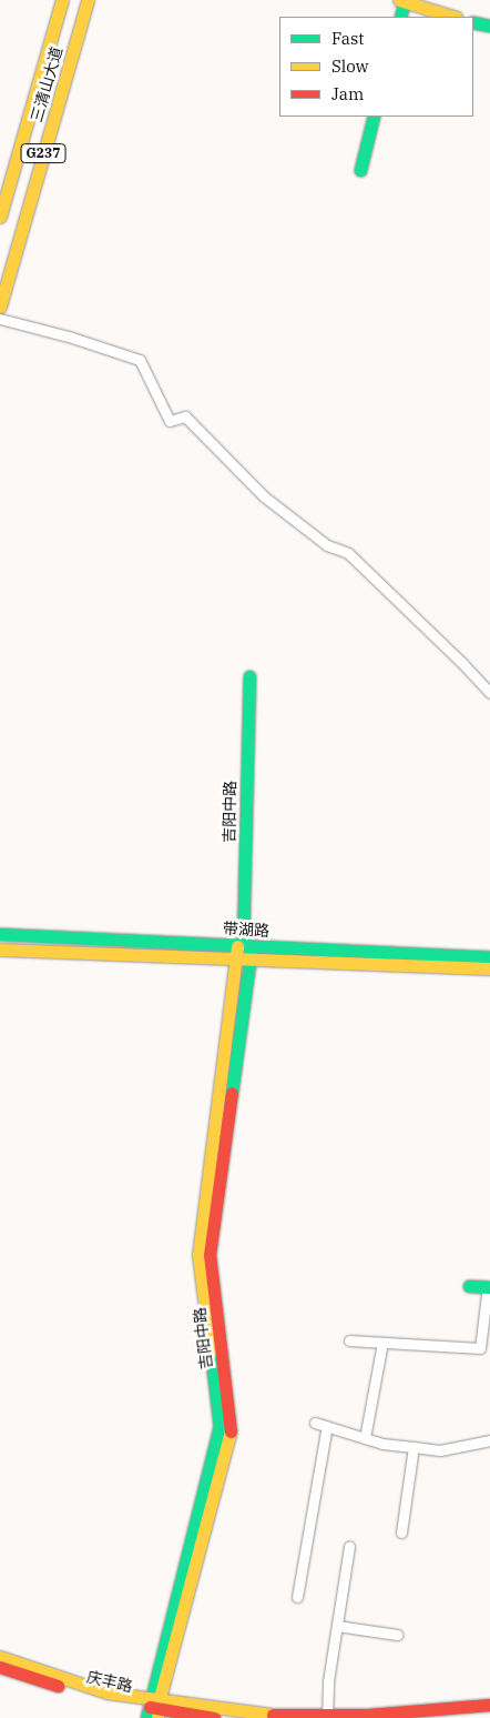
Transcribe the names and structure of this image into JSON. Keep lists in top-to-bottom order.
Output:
{
  "streets": {
    "main road": [
      "三清山大道",
      "G237",
      "吉阳中路",
      "带湖路",
      "庆丰路"
    ]
  },
  "crossings": [
    ["吉阳中路", "带湖路"],
    ["吉阳中路", "庆丰路"]
  ],
  "legend": ["Fast", "Slow", "Jam"]
}
